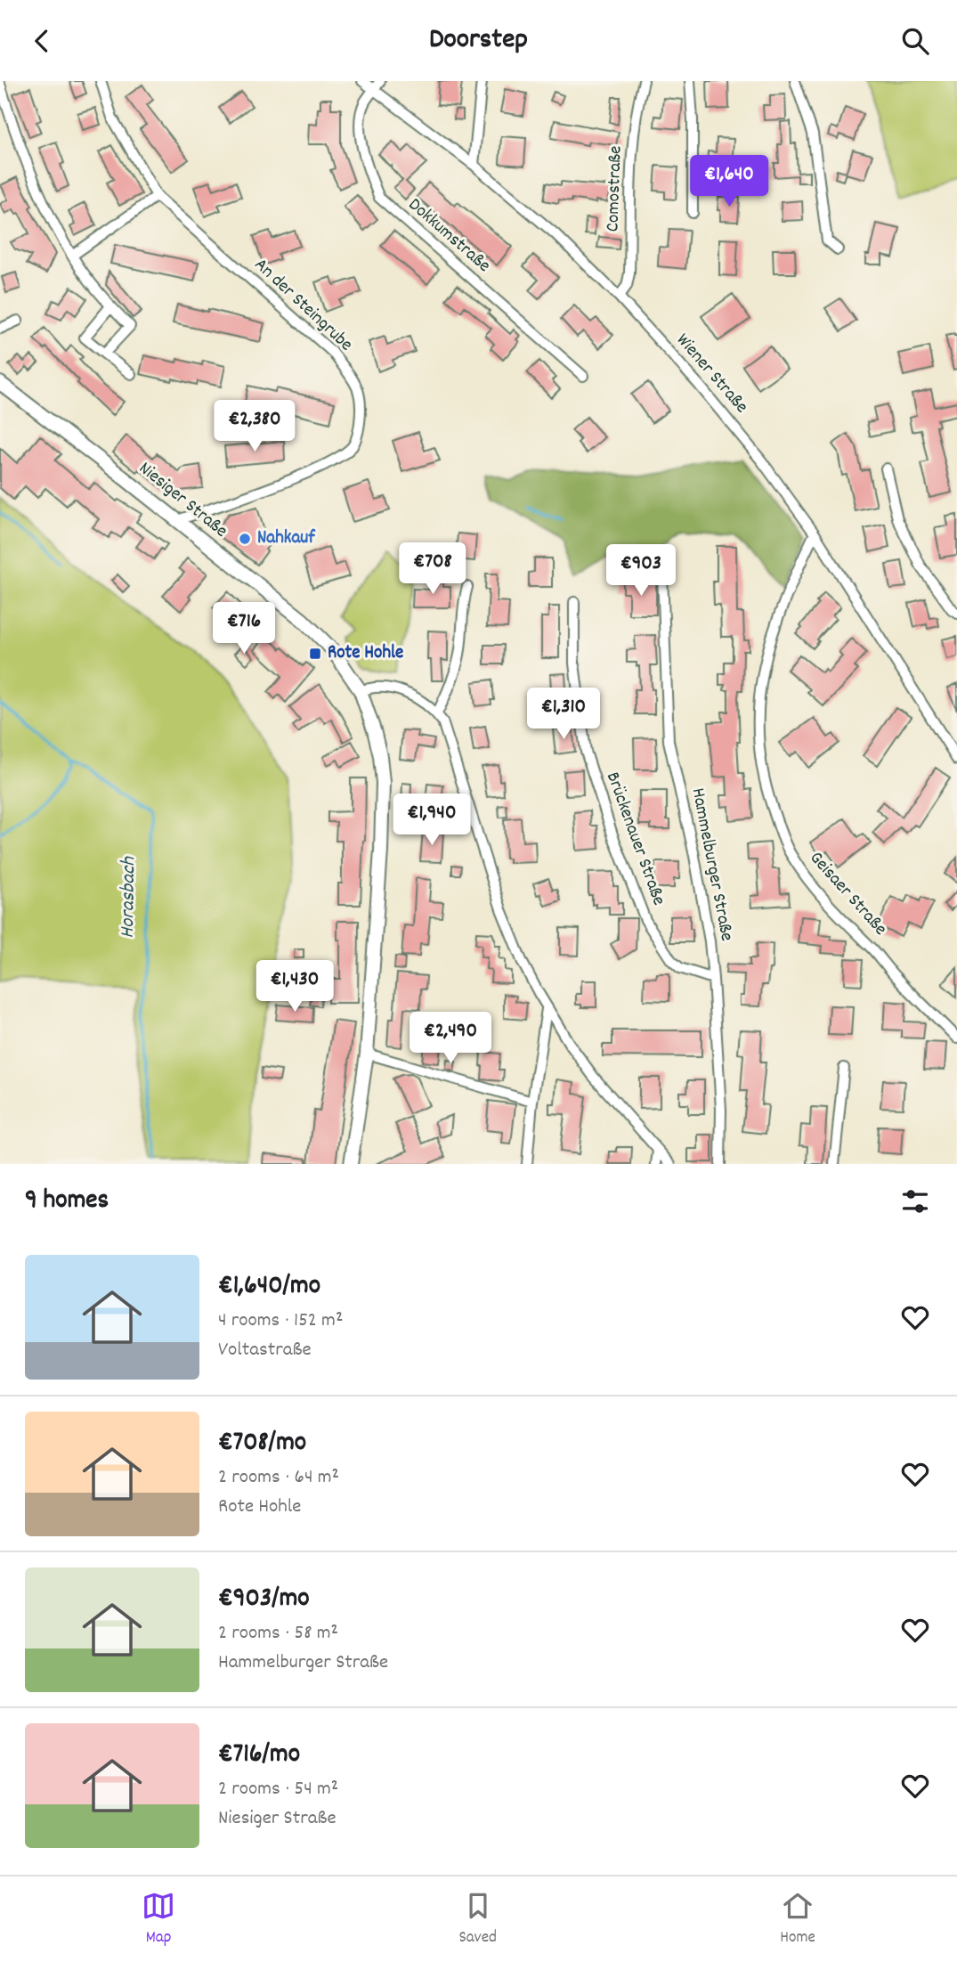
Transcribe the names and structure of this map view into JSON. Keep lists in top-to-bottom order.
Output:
{
  "streets": {
    "main road": ["Niesiger Straße"],
    "street": [
      "Comostraße",
      "Dokkumstraße",
      "An der Steingrube",
      "Wiener Straße",
      "Brückenauer Straße",
      "Hammelburger Straße",
      "Geisaer Straße"
    ]
  },
  "crossings": [
    ["Comostraße", "Wiener Straße"],
    ["Dokkumstraße", "Wiener Straße"],
    ["An der Steingrube", "Niesiger Straße"],
    ["Wiener Straße", "Geisaer Straße"],
    ["Brückenauer Straße", "Hammelburger Straße"]
  ],
  "water": ["Horasbach"],
  "places": {
    "other": ["Nahkauf"],
    "transit": ["Rote Hohle"]
  },
  "page": {
    "header": "Doorstep",
    "price": [
      "€1,640",
      "€2,380",
      "€708",
      "€903",
      "€716",
      "€1,310",
      "€1,940",
      "€1,430",
      "€2,490"
    ],
    "heading": "9 homes",
    "list": [
      {
        "name": "€1,640/mo",
        "note": "4 rooms · 152 m² · Voltastraße"
      },
      {
        "name": "€708/mo",
        "note": "2 rooms · 64 m² · Rote Hohle"
      },
      {
        "name": "€903/mo",
        "note": "2 rooms · 58 m² · Hammelburger Straße"
      },
      {
        "name": "€716/mo",
        "note": "2 rooms · 54 m² · Niesiger Straße"
      }
    ],
    "tabs": ["Map", "Saved", "Home"]
  }
}
